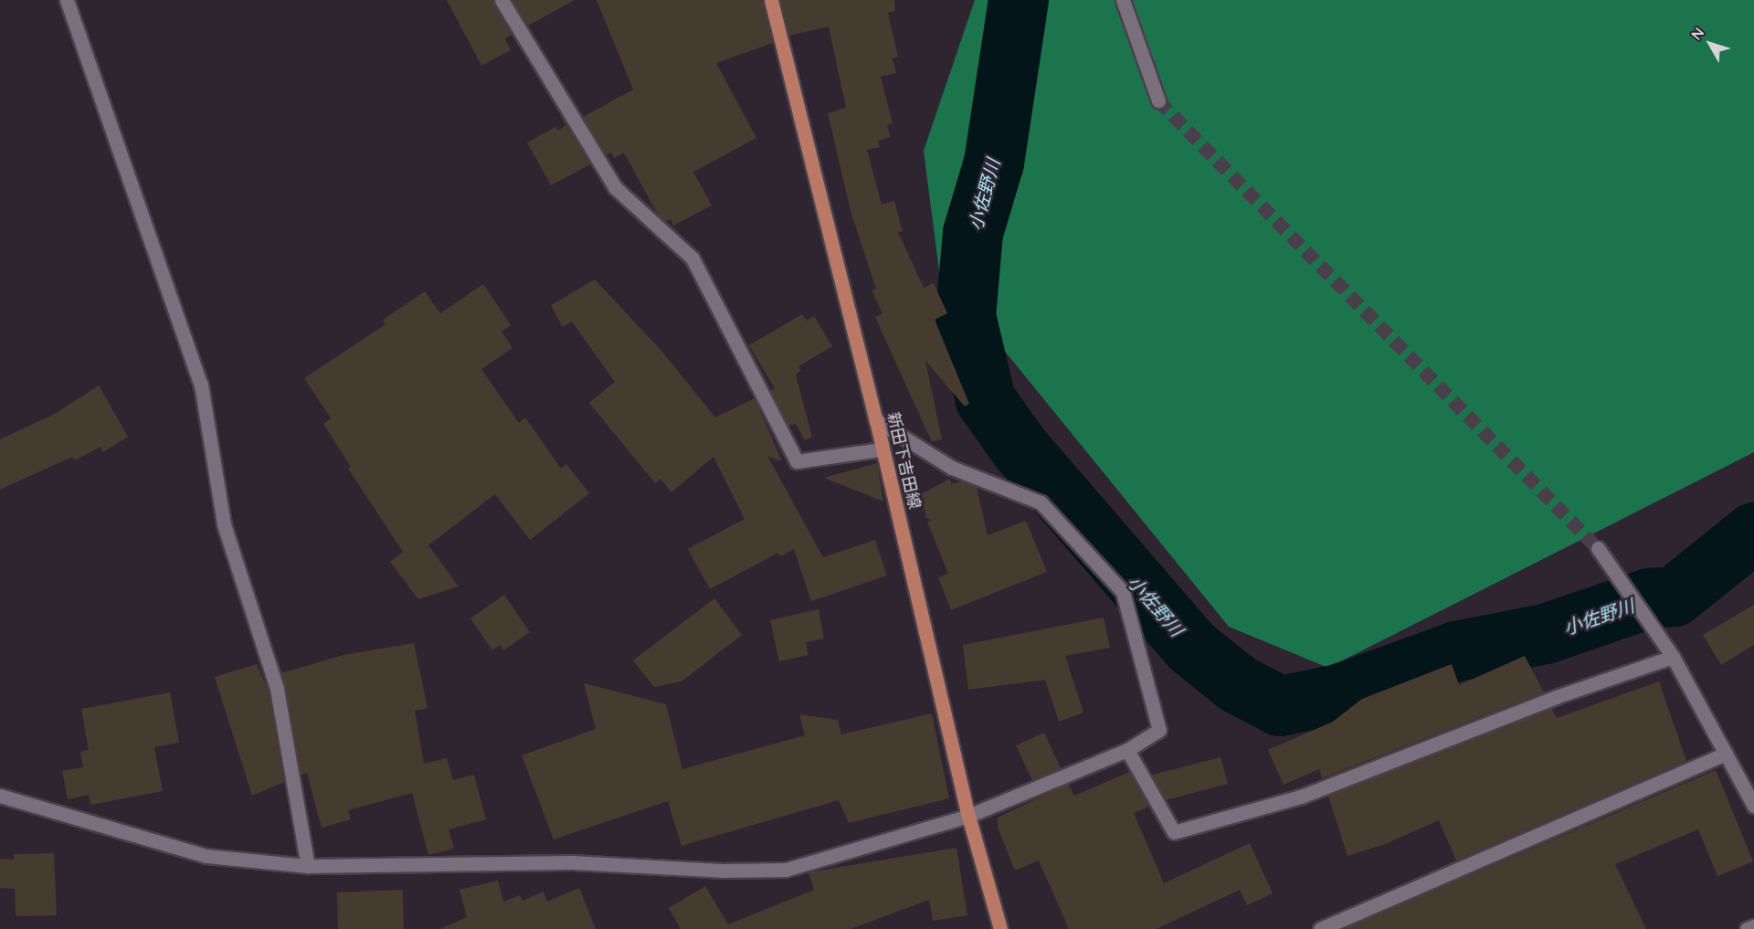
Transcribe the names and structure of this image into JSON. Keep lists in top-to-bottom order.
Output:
{
  "streets": {
    "main road": ["新田下吉田線"]
  },
  "water": ["小佐野川"],
  "north": "top left"
}
